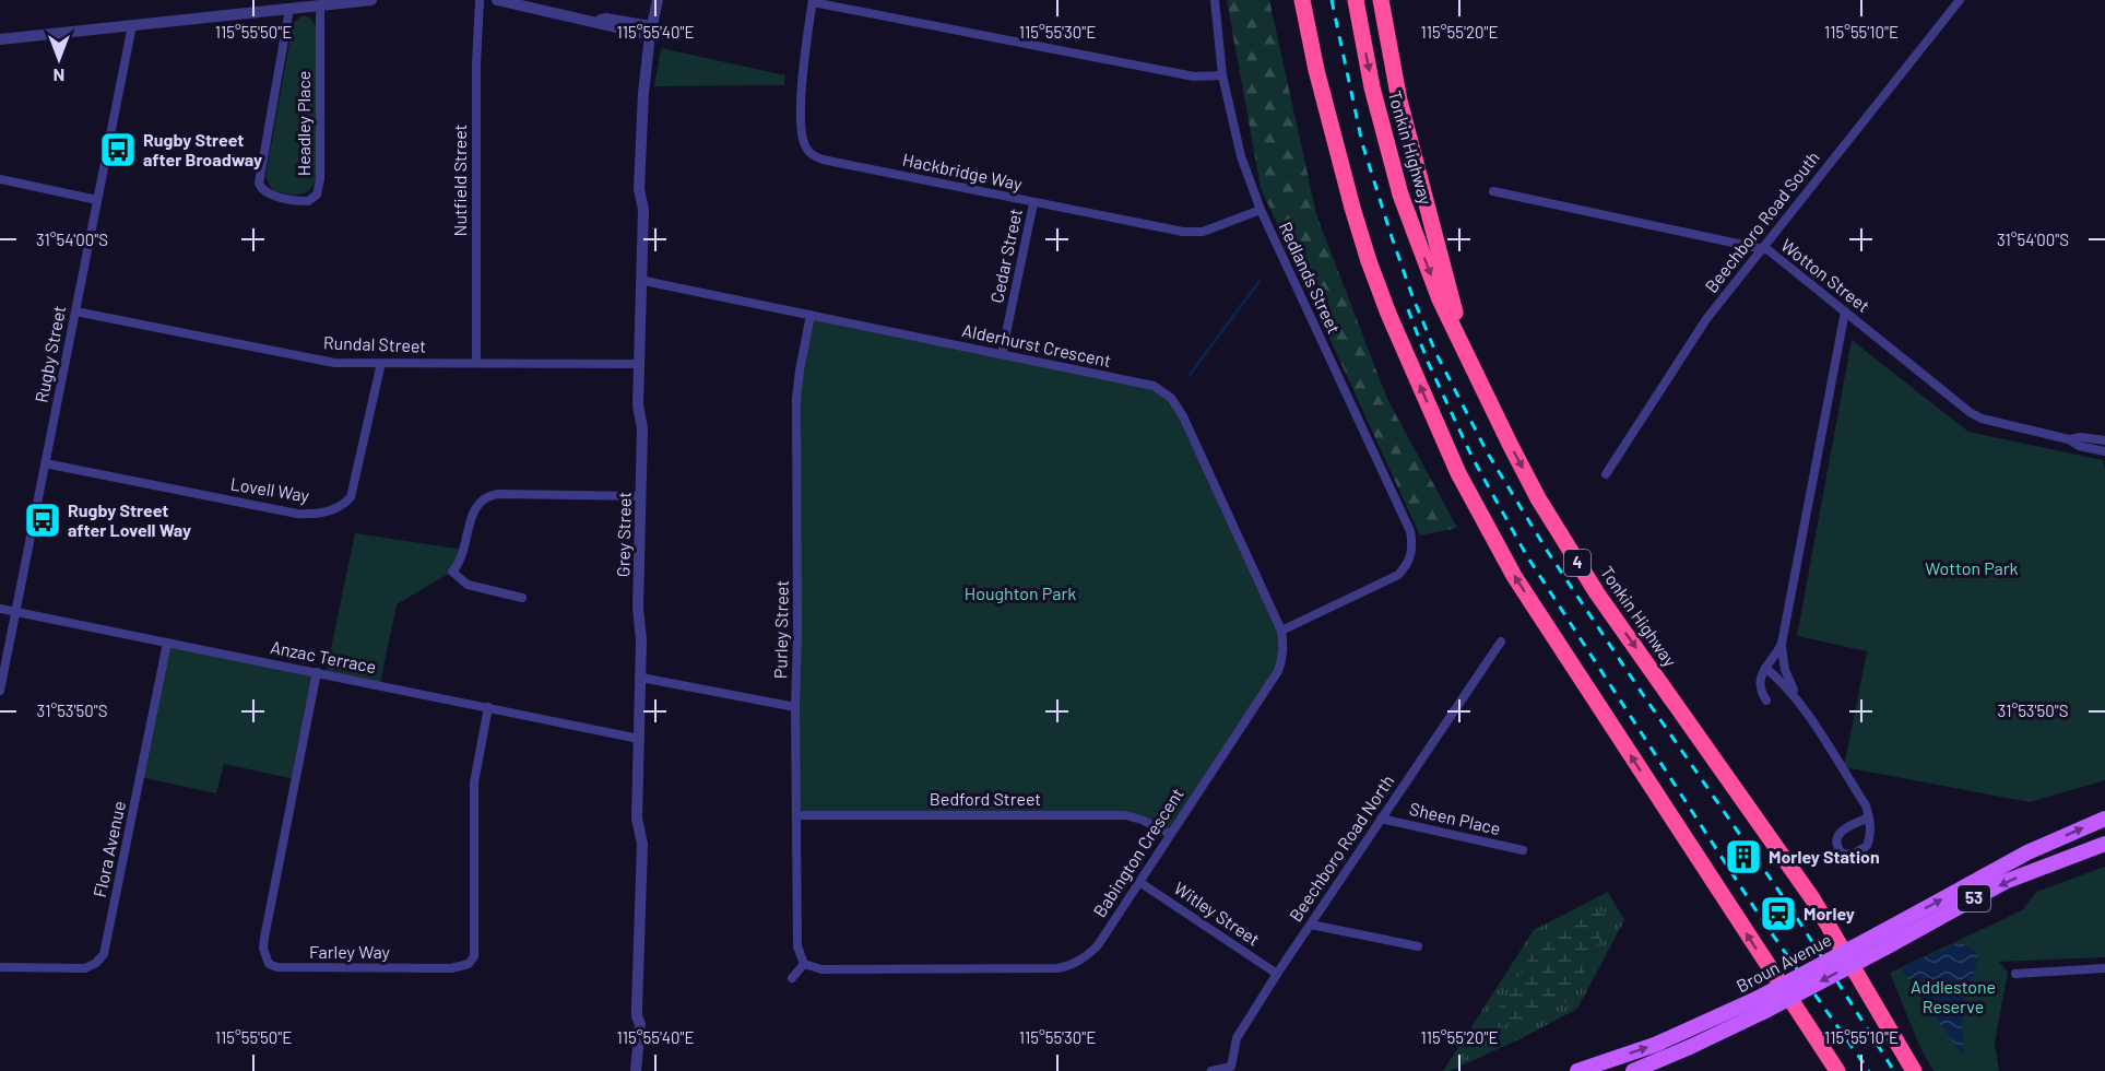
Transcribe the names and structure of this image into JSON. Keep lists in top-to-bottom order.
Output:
{
  "streets": {
    "highway": ["Tonkin Highway", "4"],
    "main road": ["53", "Broun Avenue"],
    "street": [
      "Headley Place",
      "Hackbridge Way",
      "Nutfield Street",
      "Beechboro Road South",
      "Cedar Street",
      "Wotton Street",
      "Redlands Street",
      "Rundal Street",
      "Alderhurst Crescent",
      "Rugby Street",
      "Lovell Way",
      "Grey Street",
      "Purley Street",
      "Anzac Terrace",
      "Bedford Street",
      "Sheen Place",
      "Beechboro Road North",
      "Flora Avenue",
      "Babington Crescent",
      "Witley Street",
      "Farley Way"
    ]
  },
  "crossings": [
    ["Hackbridge Way", "Cedar Street"],
    ["Hackbridge Way", "Redlands Street"],
    ["Nutfield Street", "Rundal Street"],
    ["Beechboro Road South", "Wotton Street"],
    ["Cedar Street", "Alderhurst Crescent"],
    ["Redlands Street", "Alderhurst Crescent"],
    ["Redlands Street", "Babington Crescent"],
    ["Rundal Street", "Rugby Street"],
    ["Rundal Street", "Lovell Way"],
    ["Rundal Street", "Grey Street"],
    ["Alderhurst Crescent", "Grey Street"],
    ["Alderhurst Crescent", "Purley Street"],
    ["Alderhurst Crescent", "Babington Crescent"],
    ["Rugby Street", "Lovell Way"],
    ["Rugby Street", "Anzac Terrace"],
    ["Grey Street", "Anzac Terrace"],
    ["Purley Street", "Bedford Street"],
    ["Purley Street", "Babington Crescent"],
    ["Anzac Terrace", "Flora Avenue"],
    ["Anzac Terrace", "Farley Way"],
    ["Bedford Street", "Babington Crescent"],
    ["Sheen Place", "Beechboro Road North"],
    ["Beechboro Road North", "Witley Street"],
    ["Babington Crescent", "Witley Street"]
  ],
  "parks": ["Wotton Park", "Houghton Park", "Addlestone Reserve"],
  "places": {
    "bus stop": ["Rugby Street after Broadway", "Rugby Street after Lovell Way"],
    "building": ["Morley Station"],
    "station": ["Morley"]
  },
  "north": "bottom",
  "coordinates": [
    "115°55'50\"E",
    "115°55'40\"E",
    "115°55'30\"E",
    "115°55'20\"E",
    "115°55'10\"E",
    "31°54'00\"S",
    "31°53'50\"S"
  ]
}
